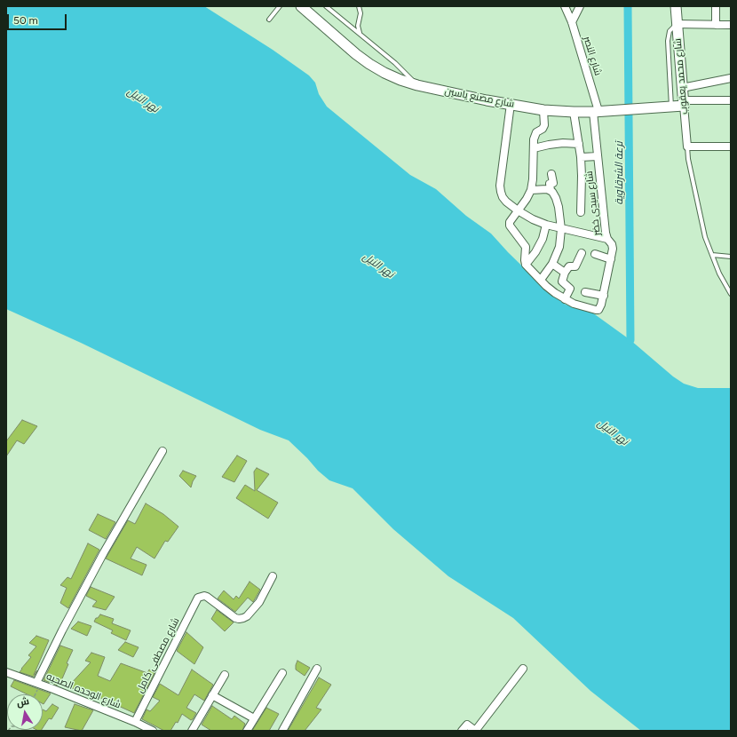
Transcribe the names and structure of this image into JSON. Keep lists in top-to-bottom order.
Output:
{
  "streets": {
    "main road": ["شارع محمد يعقوب", "شارع مصنع ياسين"],
    "street": [
      "شارع النصر",
      "شارع سيدى خضر",
      "شارع مصطفى كامل",
      "شارع الوحده الصحيه"
    ]
  },
  "crossings": [
    ["شارع النصر", "شارع مصنع ياسين"],
    ["شارع النصر", "شارع سيدى خضر"],
    ["شارع محمد يعقوب", "شارع مصنع ياسين"],
    ["شارع مصنع ياسين", "شارع سيدى خضر"],
    ["شارع مصطفى كامل", "شارع الوحده الصحيه"]
  ],
  "water": ["نهر النيل", "ترعة الشرقاوية"],
  "scale_bar": "50 m",
  "north": "top"
}
